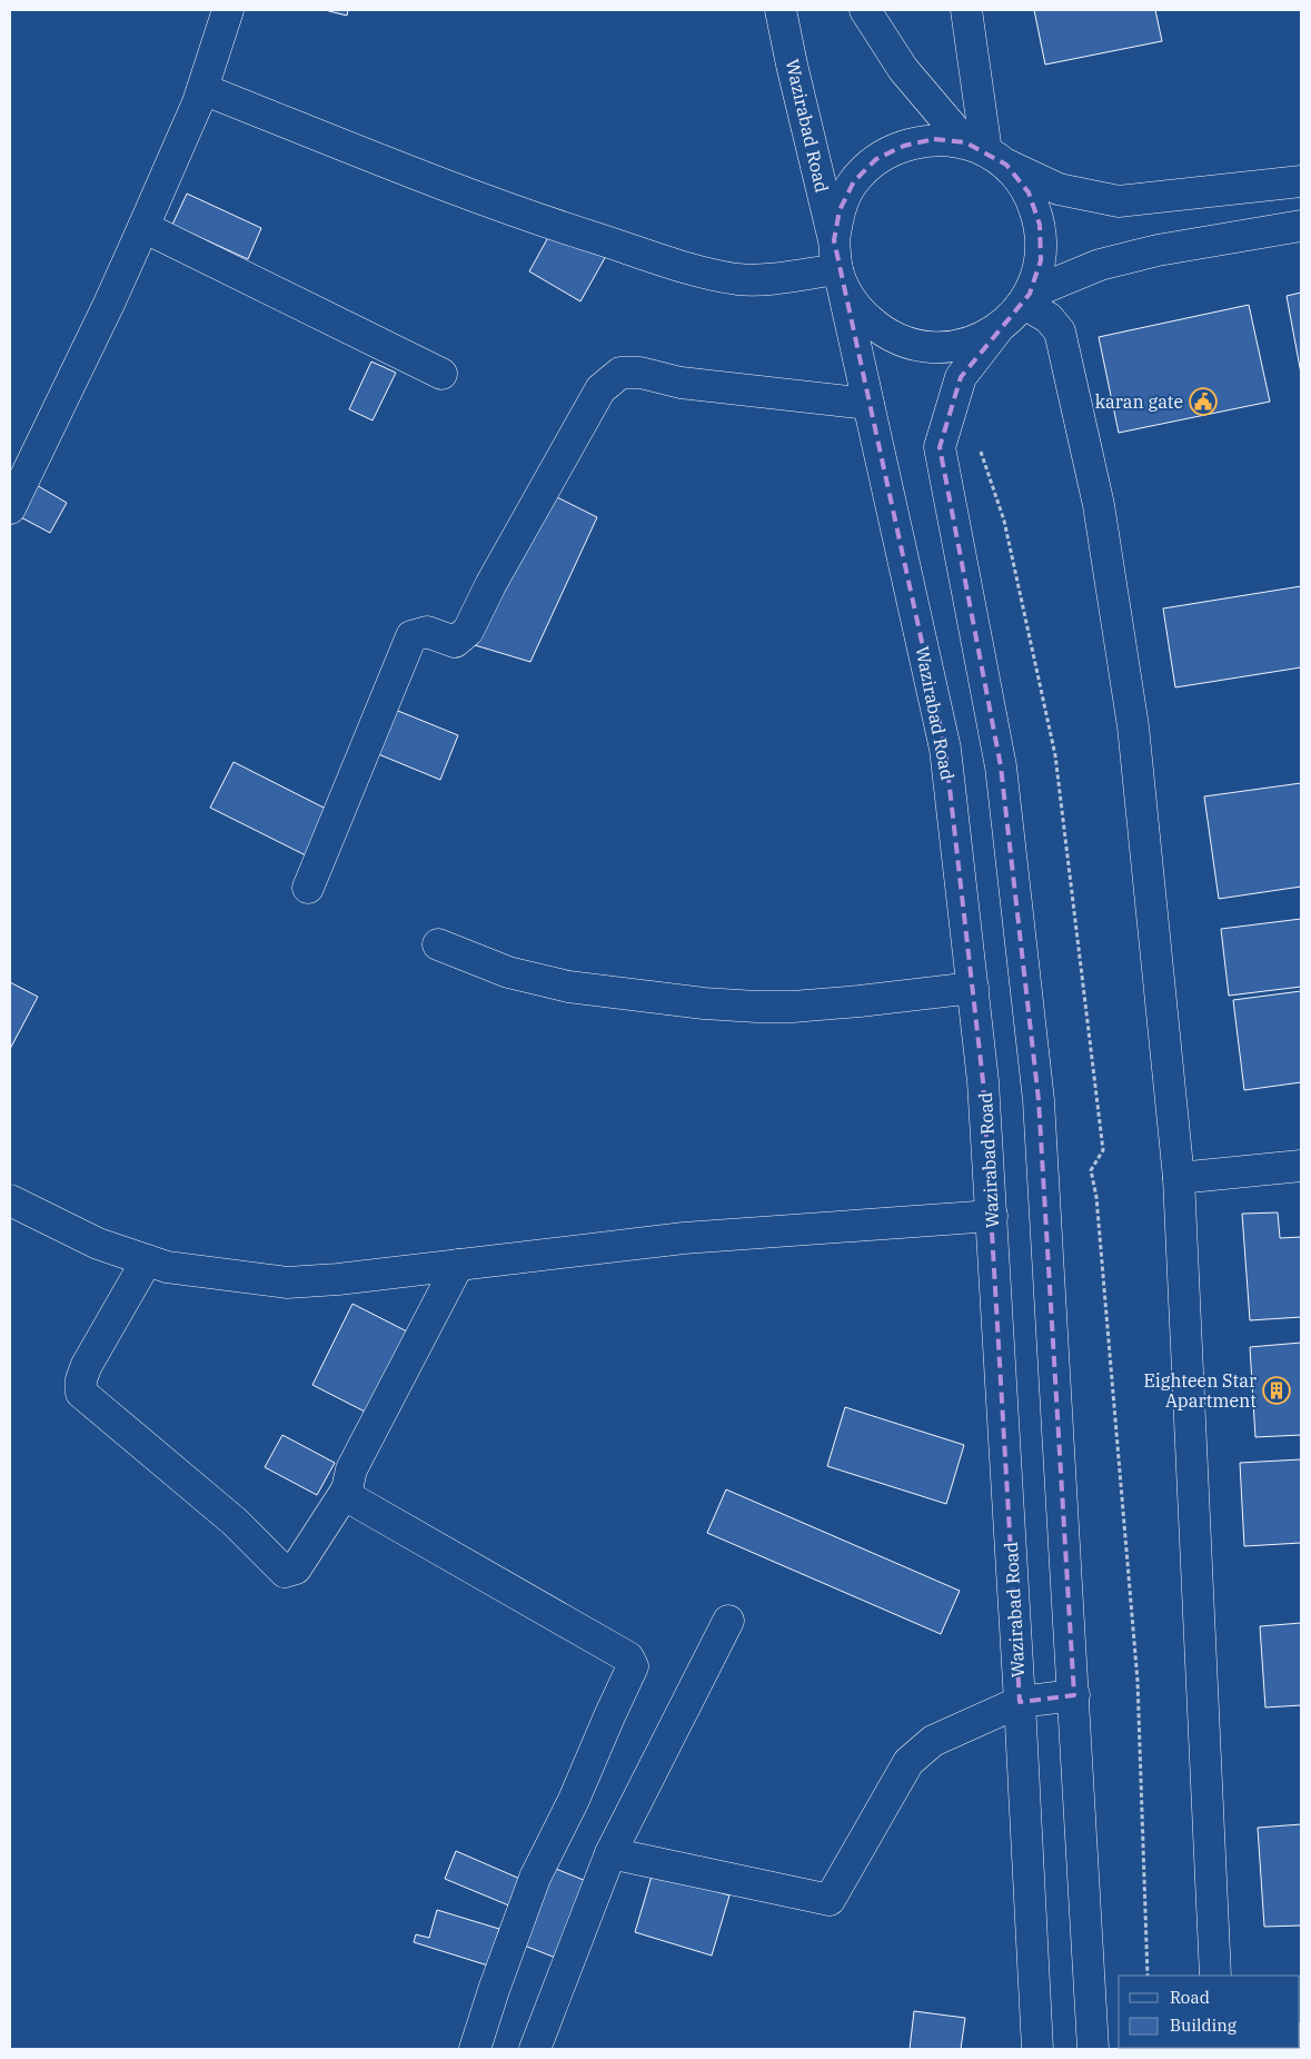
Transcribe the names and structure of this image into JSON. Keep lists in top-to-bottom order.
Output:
{
  "streets": {
    "main road": ["Wazirabad Road"]
  },
  "places": {
    "public building": ["karan gate"],
    "building": ["Eighteen Star Apartment"]
  },
  "legend": ["Road", "Building"]
}
